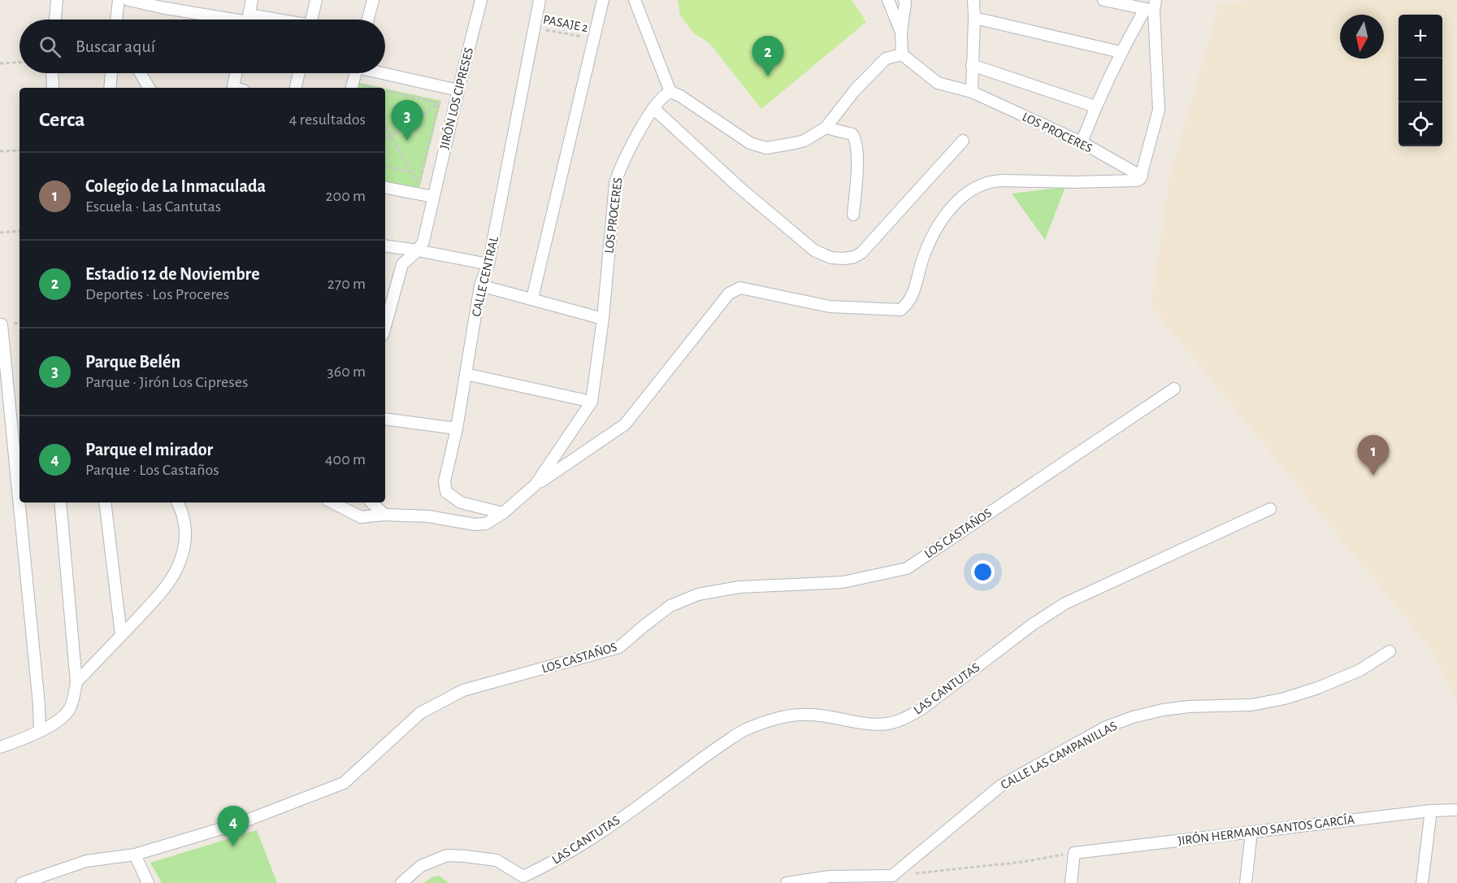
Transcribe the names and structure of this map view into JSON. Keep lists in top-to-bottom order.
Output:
{
  "streets": {
    "street": [
      "JIRÓN LOS CIPRESES",
      "LOS PROCERES",
      "CALLE CENTRAL",
      "LOS CASTAÑOS",
      "LAS CANTUTAS",
      "CALLE LAS CAMPANILLAS",
      "JIRÓN HERMANO SANTOS GARCÍA"
    ],
    "path": ["PASAJE 2"]
  },
  "crossings": [
    ["PASAJE 2", "CALLE CENTRAL"],
    ["LOS PROCERES", "CALLE CENTRAL"]
  ],
  "north": "bottom",
  "page": {
    "map_buttons": ["+", "−"],
    "search": "Buscar aquí",
    "pins": [
      "2",
      "3",
      "1",
      "4"
    ],
    "heading": ["Cerca", "4 resultados"],
    "list": [
      {
        "mark": "1",
        "name": "Colegio de La Inmaculada",
        "note": "Escuela · Las Cantutas",
        "value": "200 m"
      },
      {
        "mark": "2",
        "name": "Estadio 12 de Noviembre",
        "note": "Deportes · Los Proceres",
        "value": "270 m"
      },
      {
        "mark": "3",
        "name": "Parque Belén",
        "note": "Parque · Jirón Los Cipreses",
        "value": "360 m"
      },
      {
        "mark": "4",
        "name": "Parque el mirador",
        "note": "Parque · Los Castaños",
        "value": "400 m"
      }
    ]
  }
}
